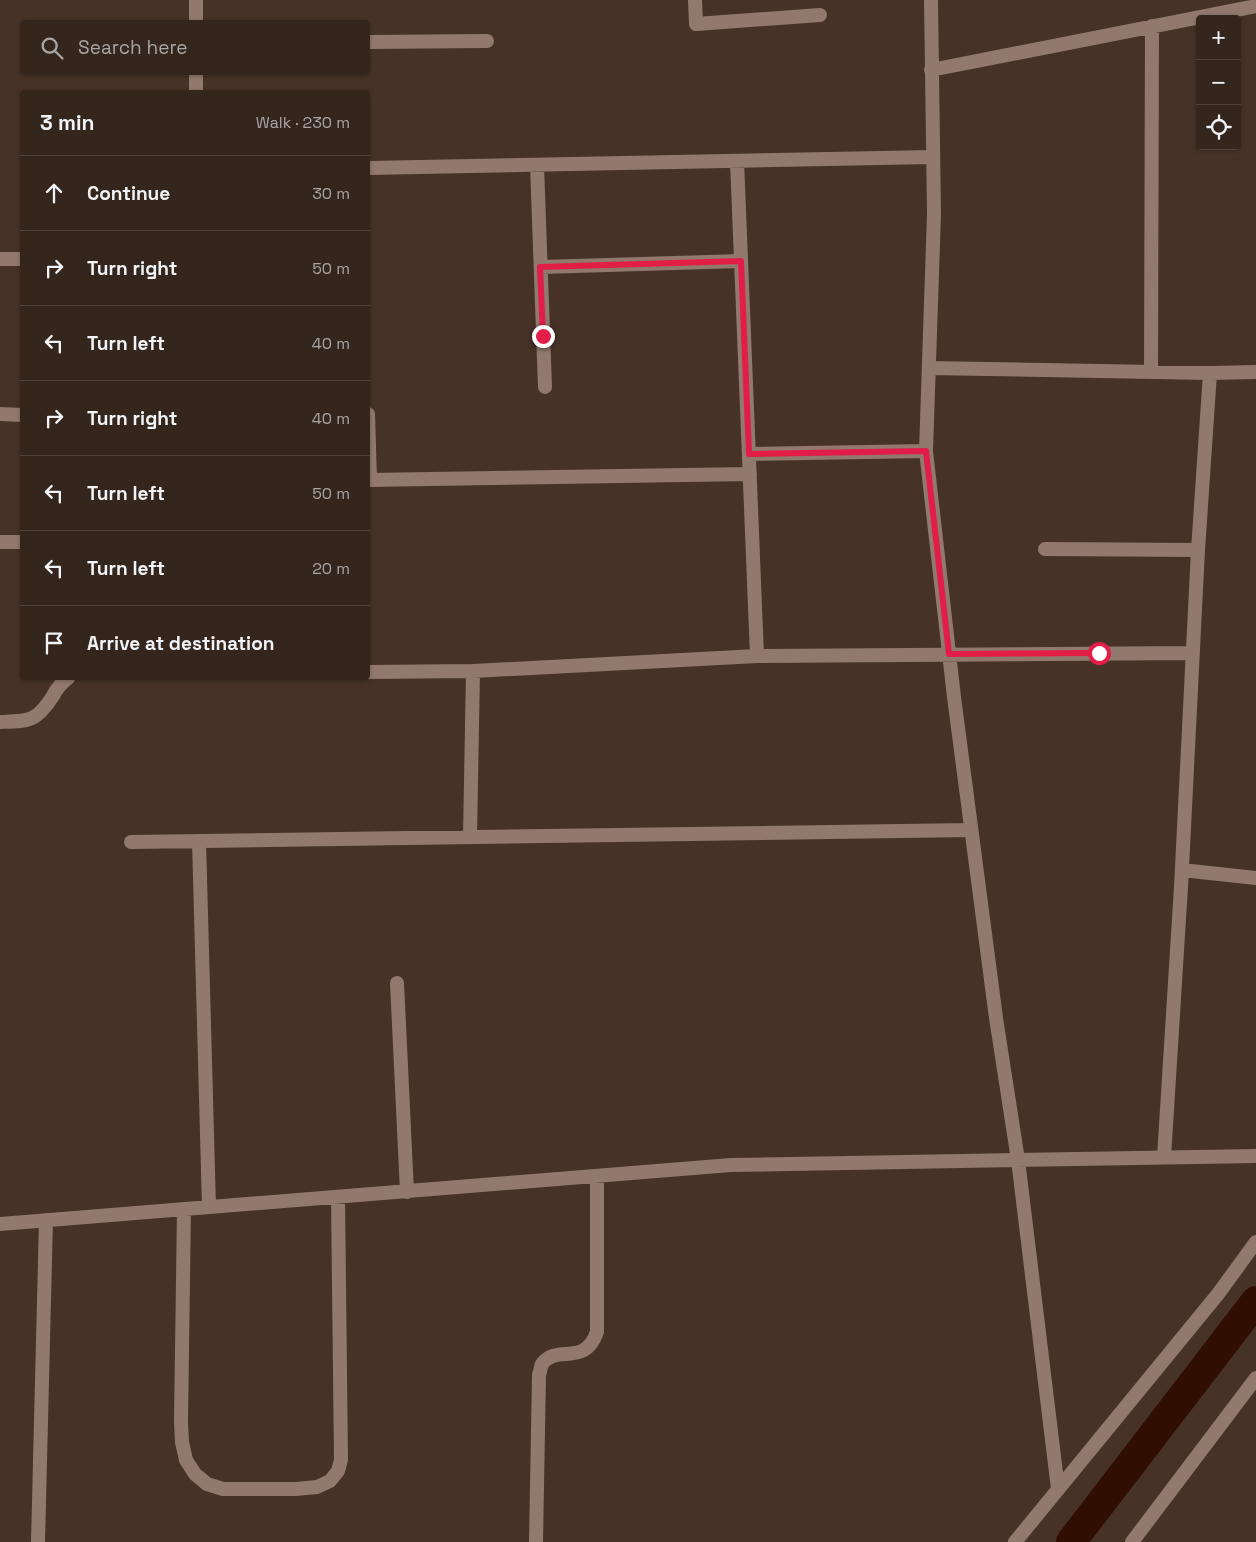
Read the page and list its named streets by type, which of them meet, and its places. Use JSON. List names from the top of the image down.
{
  "page": {
    "map_buttons": ["+", "−"],
    "search": "Search here",
    "heading": ["3 min", "Walk · 230 m"],
    "list": [
      ["Continue", "30 m"],
      ["Turn right", "50 m"],
      ["Turn left", "40 m"],
      ["Turn right", "40 m"],
      ["Turn left", "50 m"],
      ["Turn left", "20 m"],
      "Arrive at destination"
    ]
  }
}
